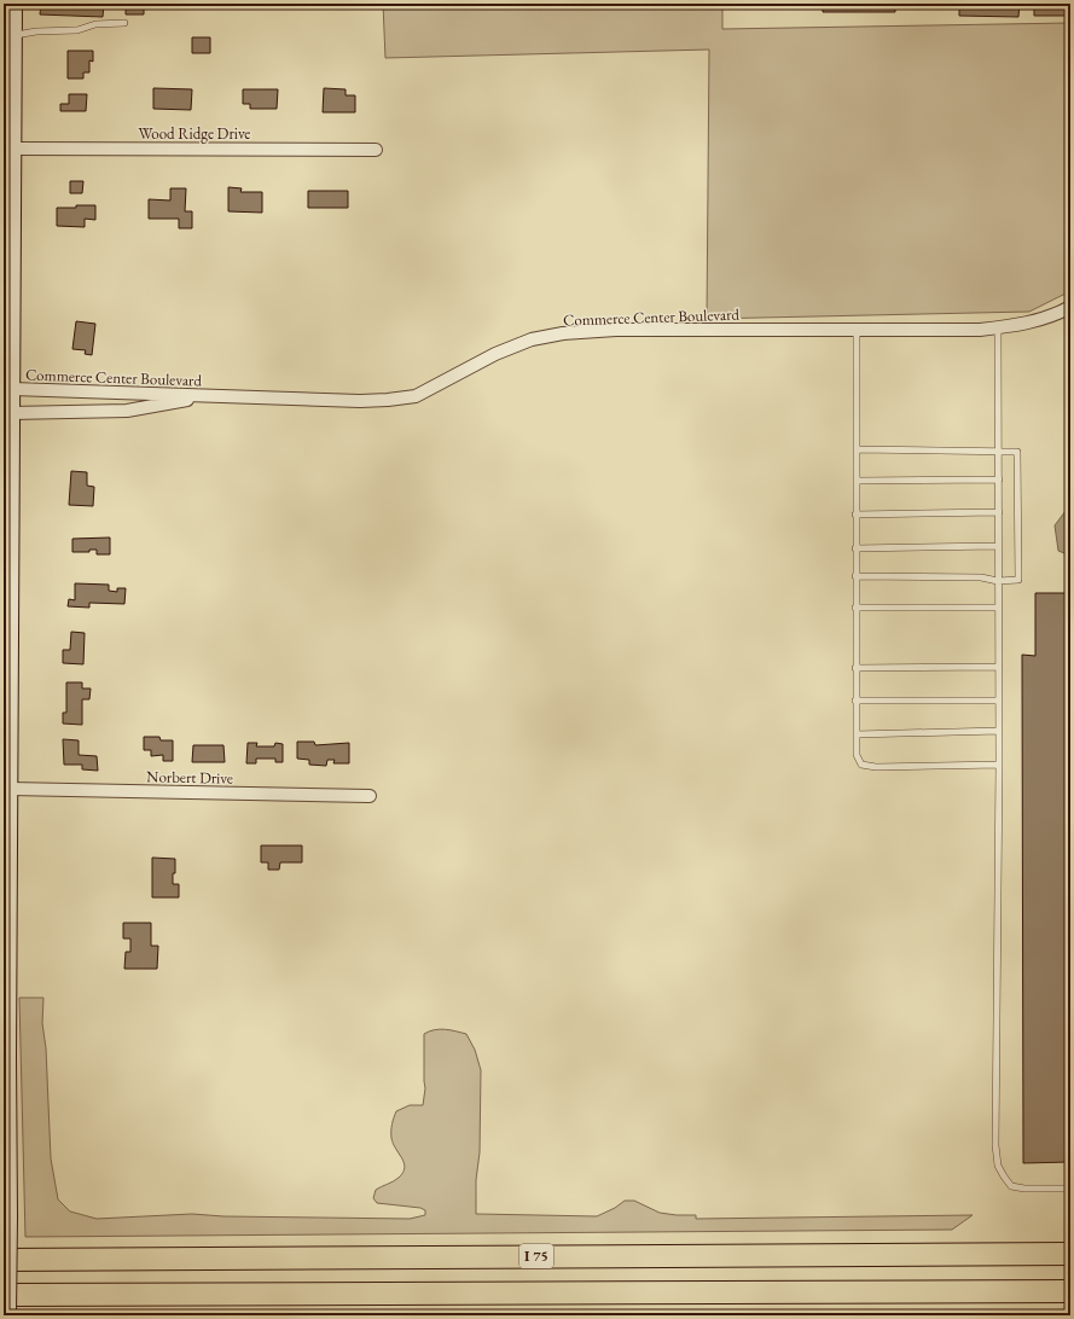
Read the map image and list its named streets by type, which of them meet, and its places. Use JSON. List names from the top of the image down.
{
  "streets": {
    "highway": ["I 75"],
    "street": ["Wood Ridge Drive", "Commerce Center Boulevard", "Norbert Drive"]
  }
}
